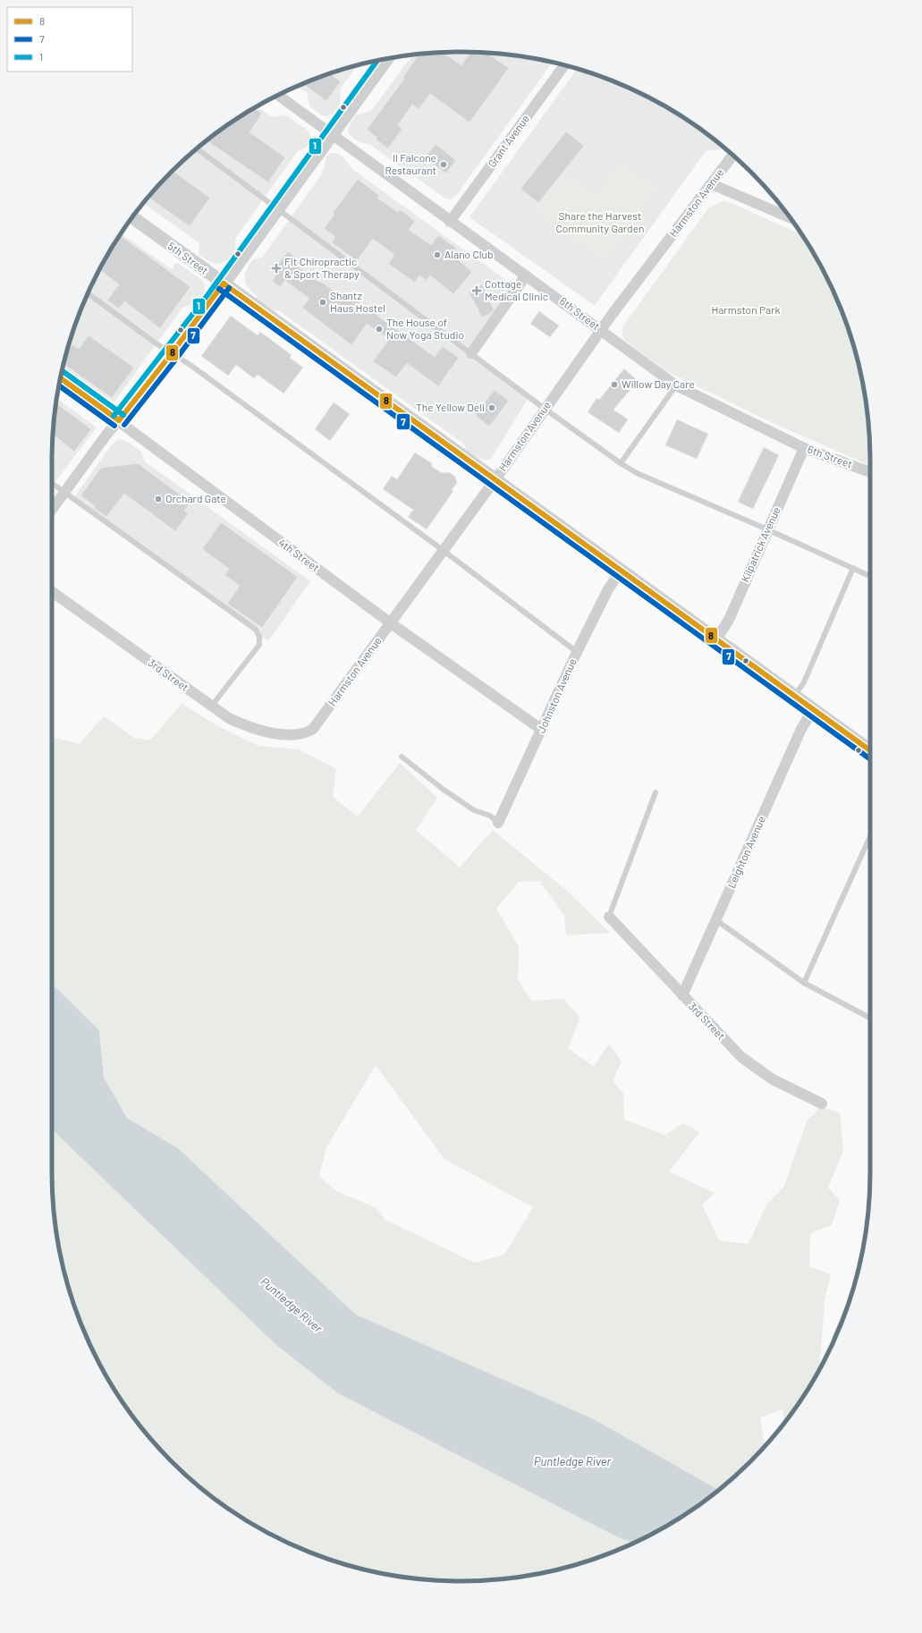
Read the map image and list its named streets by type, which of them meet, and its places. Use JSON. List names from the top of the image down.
{
  "streets": {
    "street": [
      "Grant Avenue",
      "Harmston Avenue",
      "5th Street",
      "6th Street",
      "Kilpatrick Avenue",
      "4th Street",
      "3rd Street",
      "Johnston Avenue",
      "Leighton Avenue"
    ]
  },
  "crossings": [
    ["Grant Avenue", "6th Street"],
    ["Harmston Avenue", "5th Street"],
    ["Harmston Avenue", "6th Street"],
    ["Harmston Avenue", "4th Street"],
    ["Harmston Avenue", "3rd Street"],
    ["5th Street", "Kilpatrick Avenue"],
    ["5th Street", "Johnston Avenue"],
    ["5th Street", "Leighton Avenue"],
    ["6th Street", "Kilpatrick Avenue"],
    ["4th Street", "Johnston Avenue"],
    ["3rd Street", "Leighton Avenue"]
  ],
  "water": ["Puntledge River"],
  "parks": ["Share the Harvest Community Garden", "Harmston Park"],
  "places": {
    "other": [
      "Il Falcone Restaurant",
      "Alano Club",
      "Shantz Haus Hostel",
      "The House of Now Yoga Studio",
      "Willow Day Care",
      "The Yellow Deli",
      "Orchard Gate"
    ],
    "health": ["Fit Chiropractic & Sport Therapy", "Cottage Medical Clinic"]
  },
  "lines": ["transit line 1", "transit line 8", "transit line 7"],
  "legend": ["8", "7", "1"]
}
